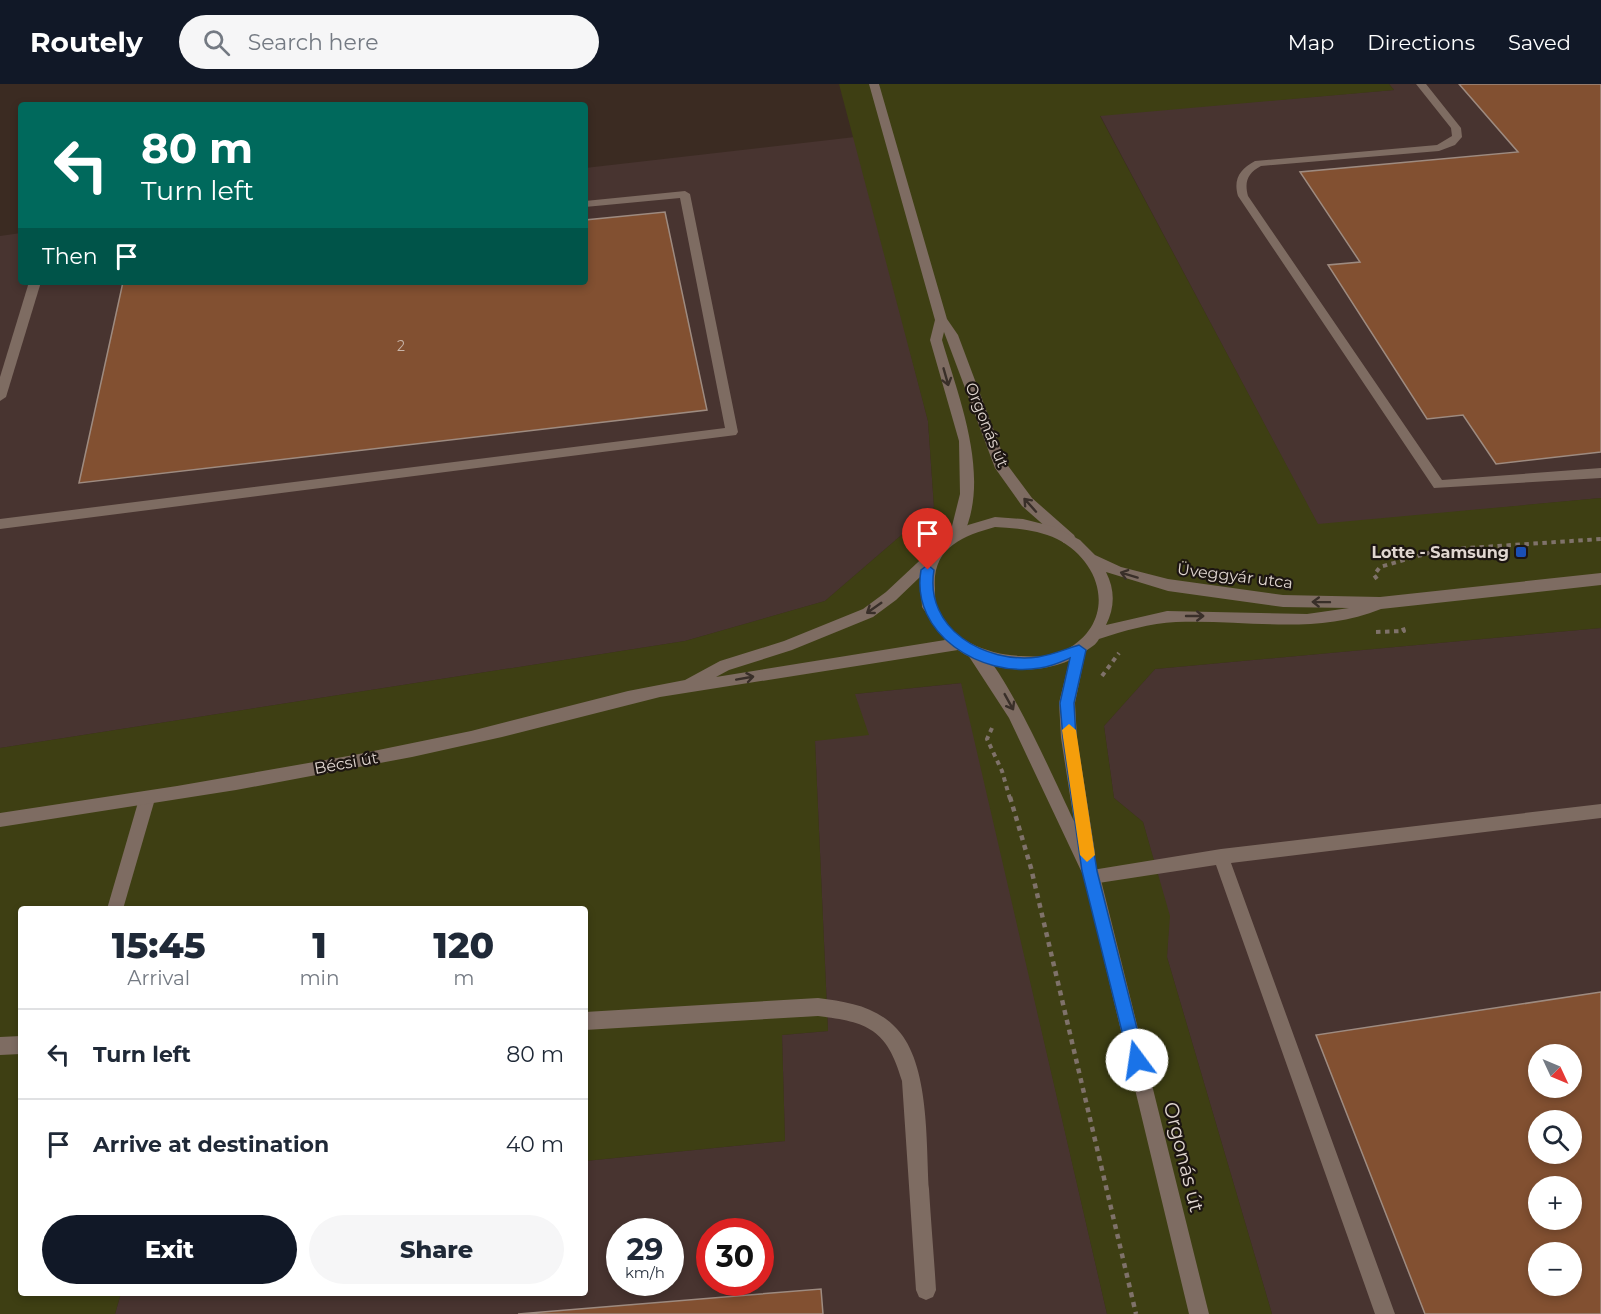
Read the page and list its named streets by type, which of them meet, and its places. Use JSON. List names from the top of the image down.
{
  "streets": {
    "street": ["Orgonás út", "Üveggyár utca", "Bécsi út"]
  },
  "crossings": [
    ["Orgonás út", "Üveggyár utca"]
  ],
  "places": {
    "transit": ["Lotte - Samsung"]
  },
  "house_numbers": ["2"],
  "north": "bottom right",
  "page": {
    "header": "Routely",
    "search": "Search here",
    "nav": ["Map", "Directions", "Saved"],
    "turn": ["80 m", "Turn left"],
    "then": "Then",
    "eta": [
      "15:45",
      "Arrival",
      "1",
      "min",
      "120",
      "m"
    ],
    "list": [
      {
        "name": "Turn left",
        "value": "80 m"
      },
      {
        "name": "Arrive at destination",
        "value": "40 m"
      }
    ],
    "map_buttons": ["+", "−"],
    "buttons": ["Exit", "Share"],
    "speed": "29 km/h",
    "limit": "30"
  }
}
